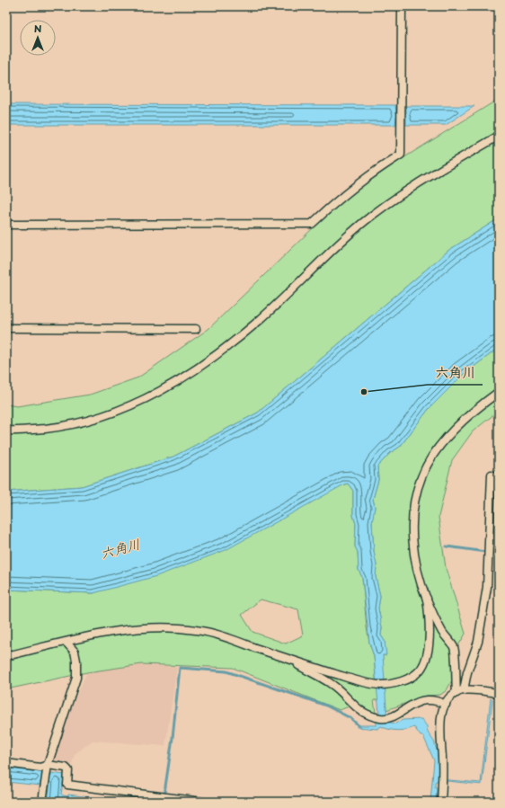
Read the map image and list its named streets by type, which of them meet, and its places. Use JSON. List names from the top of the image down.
{
  "water": ["六角川"],
  "places": ["六角川"],
  "north": "top"
}
